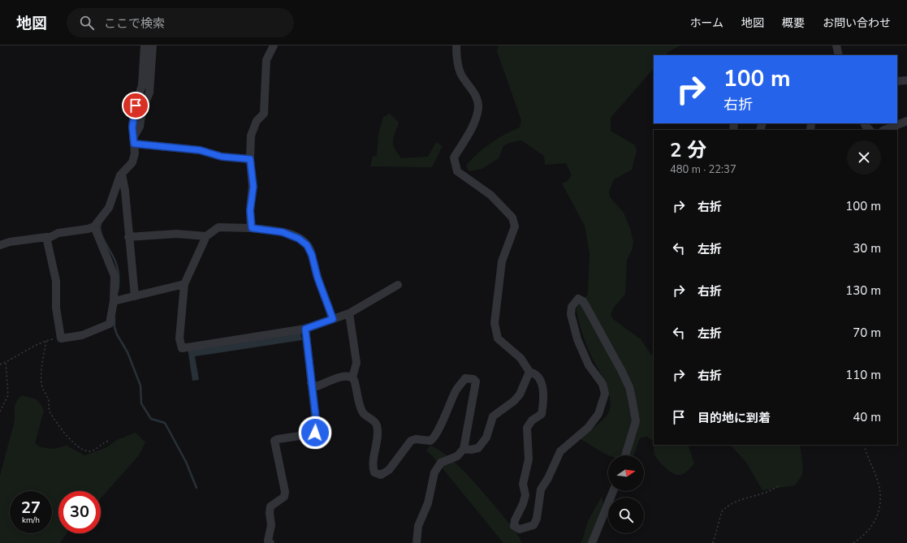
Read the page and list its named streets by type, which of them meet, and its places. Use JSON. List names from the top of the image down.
{
  "north": "right",
  "page": {
    "header": "地図",
    "search": "ここで検索",
    "nav": [
      "ホーム",
      "地図",
      "概要",
      "お問い合わせ"
    ],
    "turn": ["100 m", "右折"],
    "heading": ["2 分", "480 m · 22:37"],
    "list": [
      {
        "name": "右折",
        "value": "100 m"
      },
      {
        "name": "左折",
        "value": "30 m"
      },
      {
        "name": "右折",
        "value": "130 m"
      },
      {
        "name": "左折",
        "value": "70 m"
      },
      {
        "name": "右折",
        "value": "110 m"
      },
      {
        "name": "目的地に到着",
        "value": "40 m"
      }
    ],
    "speed": "27 km/h",
    "limit": "30"
  }
}
